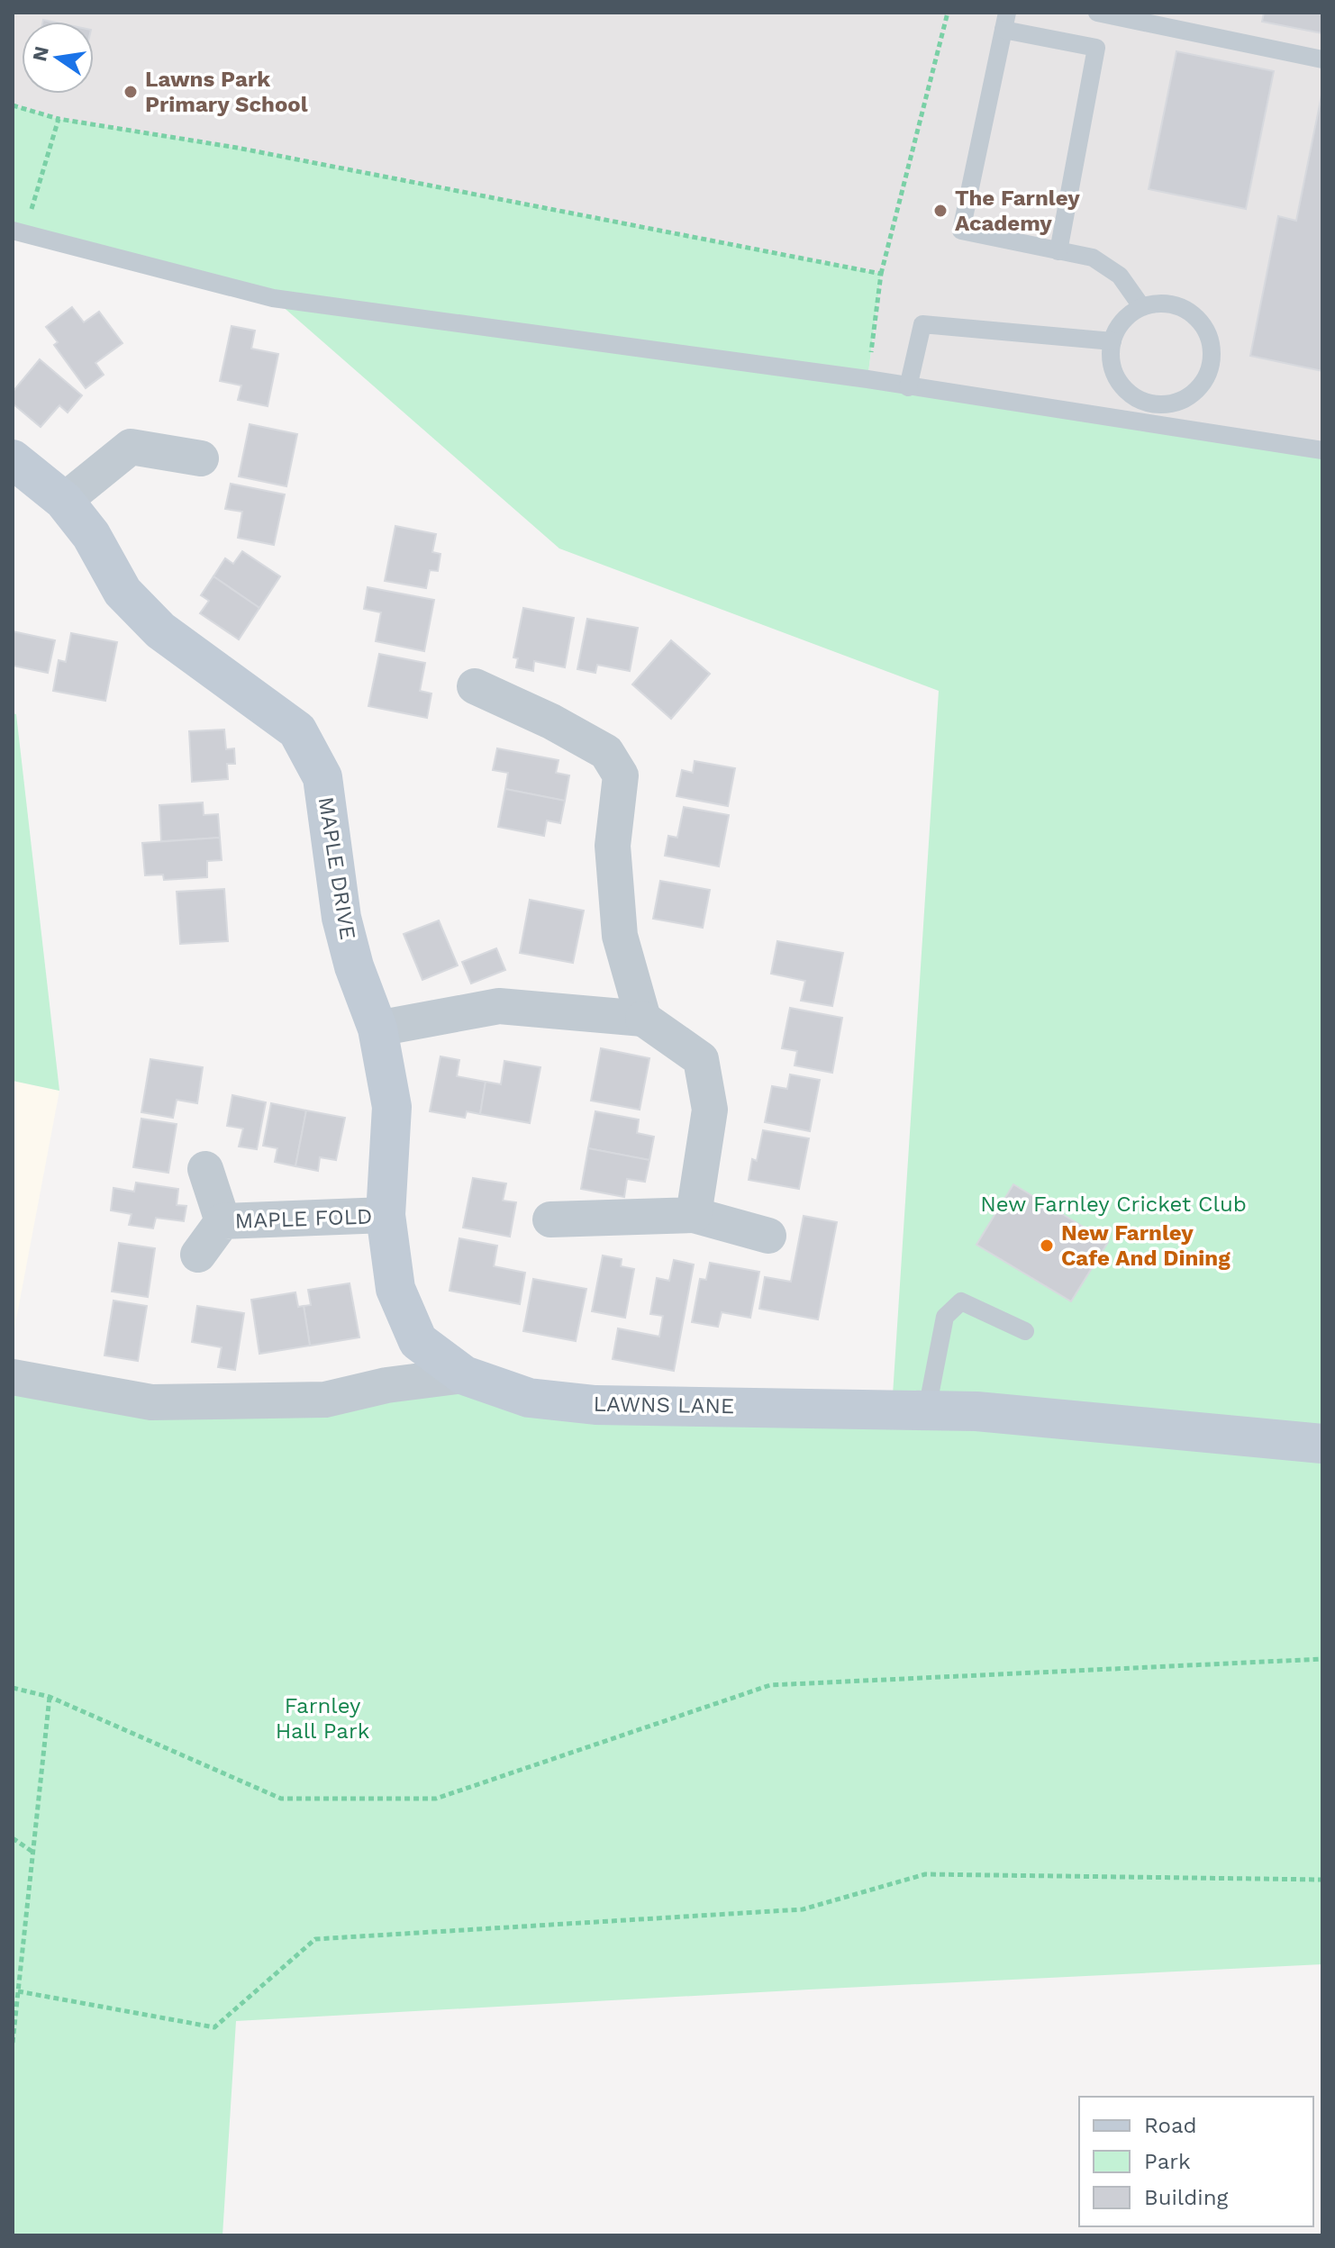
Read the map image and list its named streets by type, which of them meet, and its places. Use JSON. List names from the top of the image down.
{
  "streets": {
    "street": ["MAPLE DRIVE", "MAPLE FOLD", "LAWNS LANE"]
  },
  "crossings": [
    ["MAPLE DRIVE", "MAPLE FOLD"],
    ["MAPLE DRIVE", "LAWNS LANE"]
  ],
  "parks": ["New Farnley Cricket Club", "Farnley Hall Park"],
  "places": ["Lawns Park Primary School", "The Farnley Academy", "New Farnley Cafe And Dining"],
  "legend": ["Road", "Park", "Building"],
  "north": "left"
}
